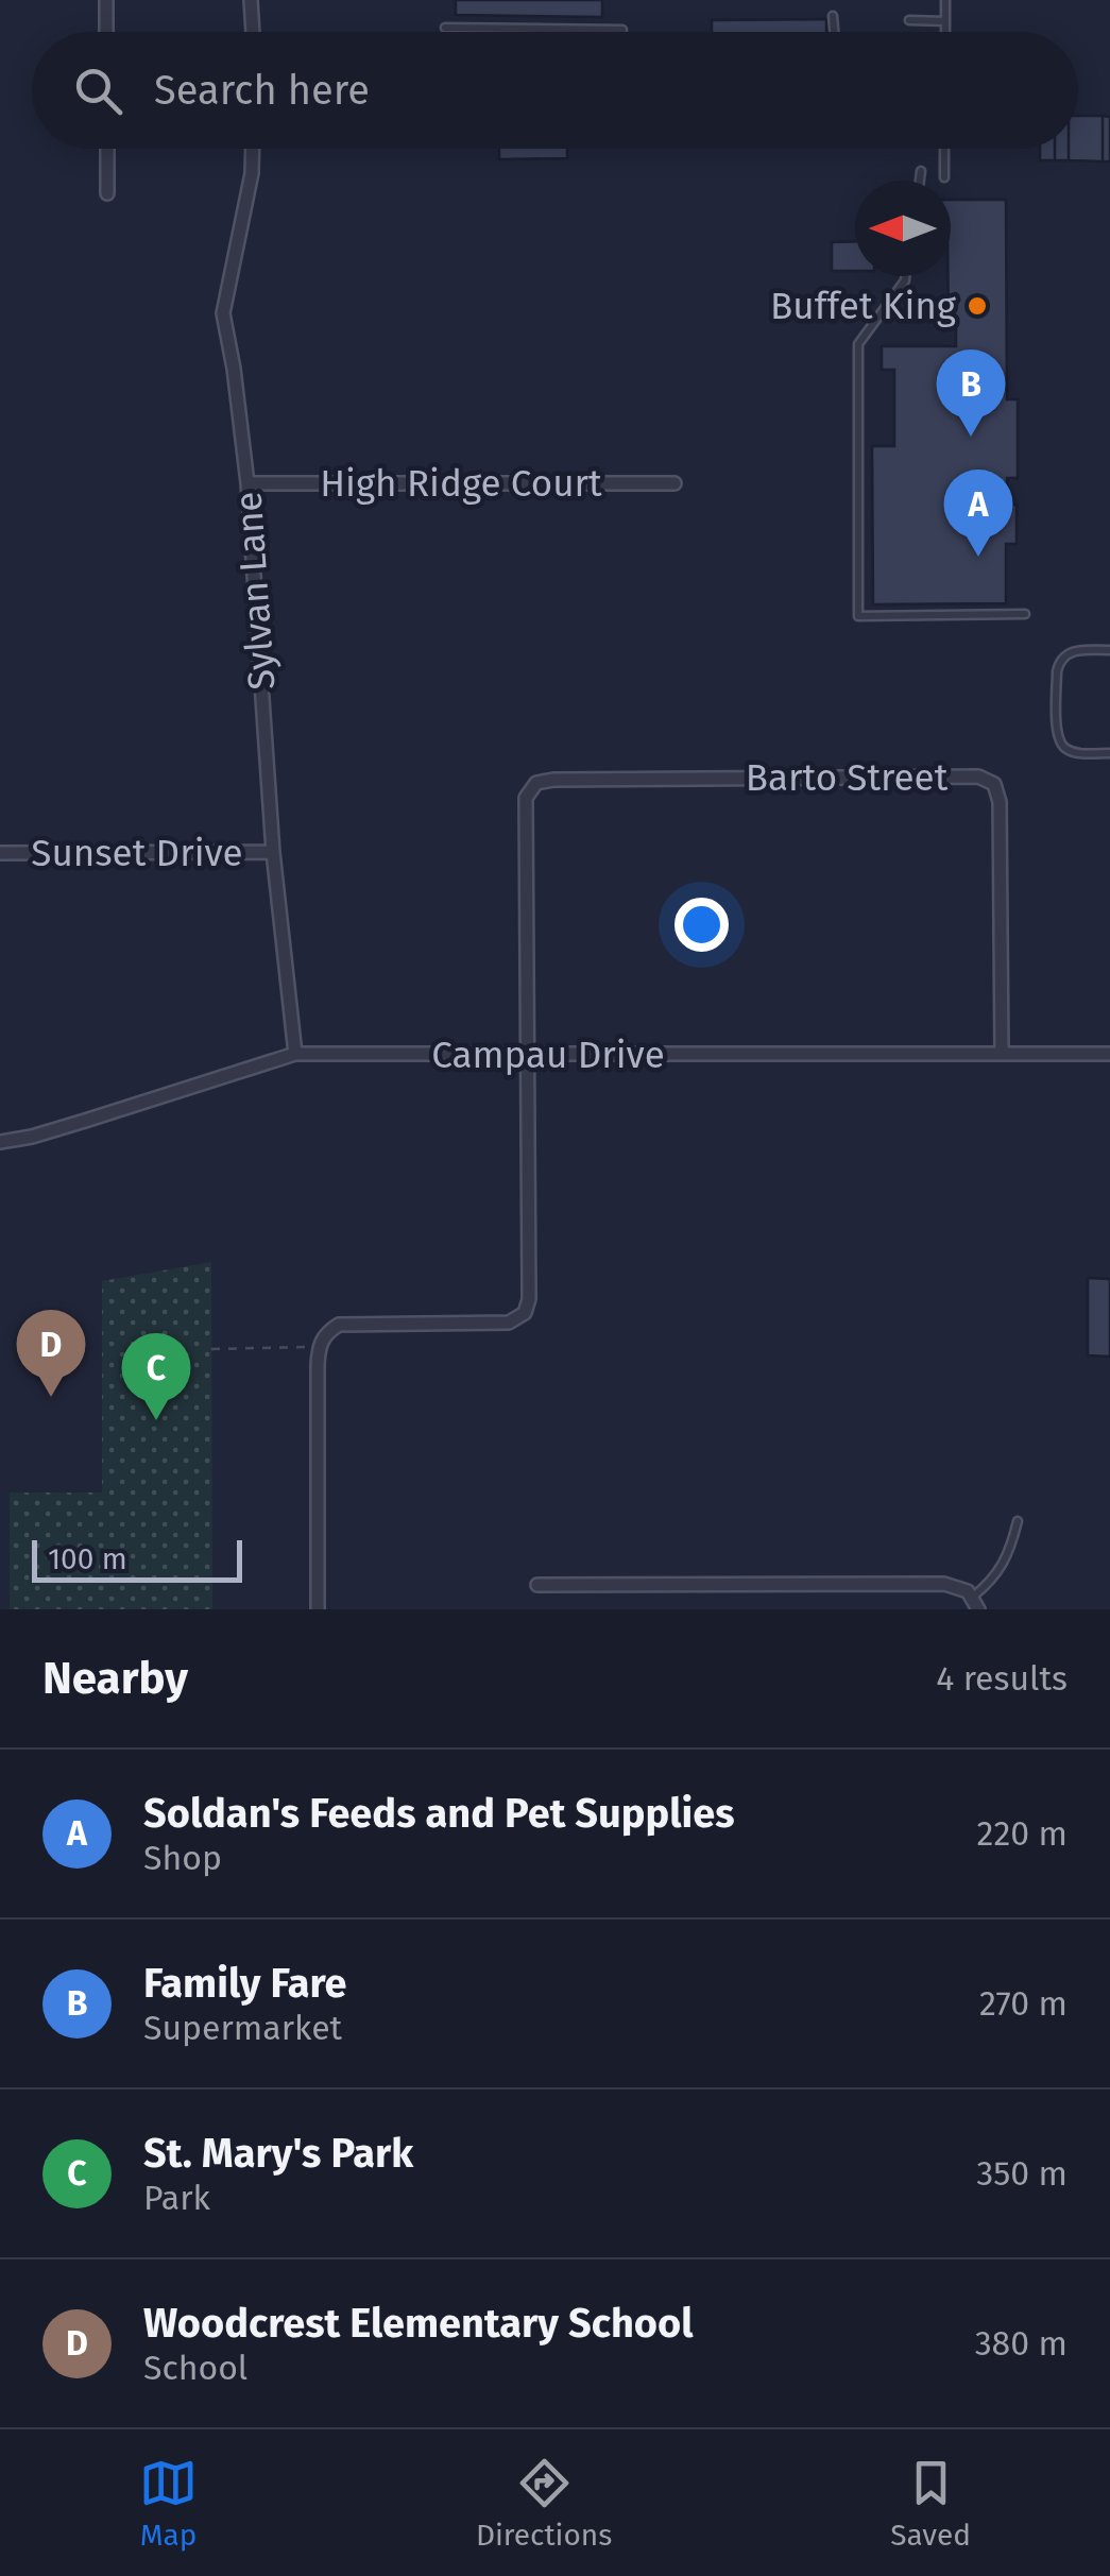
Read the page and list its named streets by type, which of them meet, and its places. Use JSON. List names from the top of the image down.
{
  "streets": {
    "street": [
      "High Ridge Court",
      "Sylvan Lane",
      "Barto Street",
      "Sunset Drive",
      "Campau Drive"
    ]
  },
  "crossings": [
    ["High Ridge Court", "Sylvan Lane"],
    ["Sylvan Lane", "Sunset Drive"],
    ["Sylvan Lane", "Campau Drive"],
    ["Barto Street", "Campau Drive"]
  ],
  "places": ["Buffet King"],
  "scale_bar": "100 m",
  "north": "left",
  "page": {
    "search": "Search here",
    "pins": [
      "B",
      "A",
      "D",
      "C"
    ],
    "scale": "100 m",
    "heading": ["Nearby", "4 results"],
    "list": [
      {
        "mark": "A",
        "name": "Soldan's Feeds and Pet Supplies",
        "note": "Shop",
        "value": "220 m"
      },
      {
        "mark": "B",
        "name": "Family Fare",
        "note": "Supermarket",
        "value": "270 m"
      },
      {
        "mark": "C",
        "name": "St. Mary's Park",
        "note": "Park",
        "value": "350 m"
      },
      {
        "mark": "D",
        "name": "Woodcrest Elementary School",
        "note": "School",
        "value": "380 m"
      }
    ],
    "nav": ["Map", "Directions", "Saved"]
  }
}
